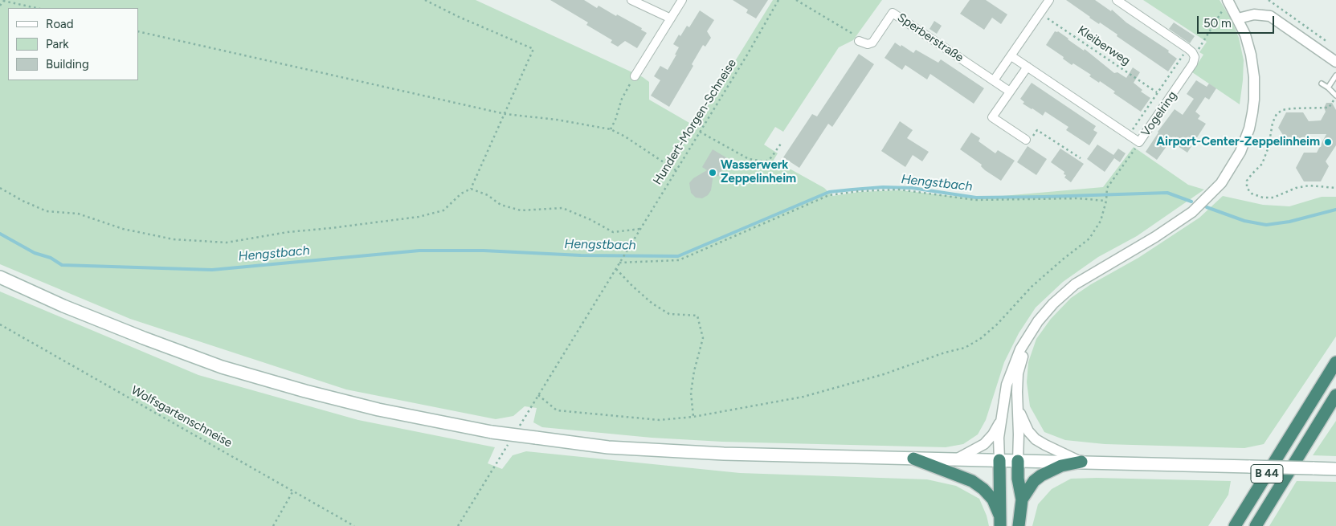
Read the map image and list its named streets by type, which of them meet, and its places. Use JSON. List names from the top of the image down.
{
  "streets": {
    "highway": ["B 44"],
    "street": ["Sperberstraße", "Vogelring"],
    "path": ["Kleiberweg", "Hundert-Morgen-Schneise", "Wolfsgartenschneise"]
  },
  "water": ["Hengstbach"],
  "places": ["Airport-Center-Zeppelinheim", "Wasserwerk Zeppelinheim"],
  "legend": ["Road", "Park", "Building"],
  "scale_bar": "50 m"
}
